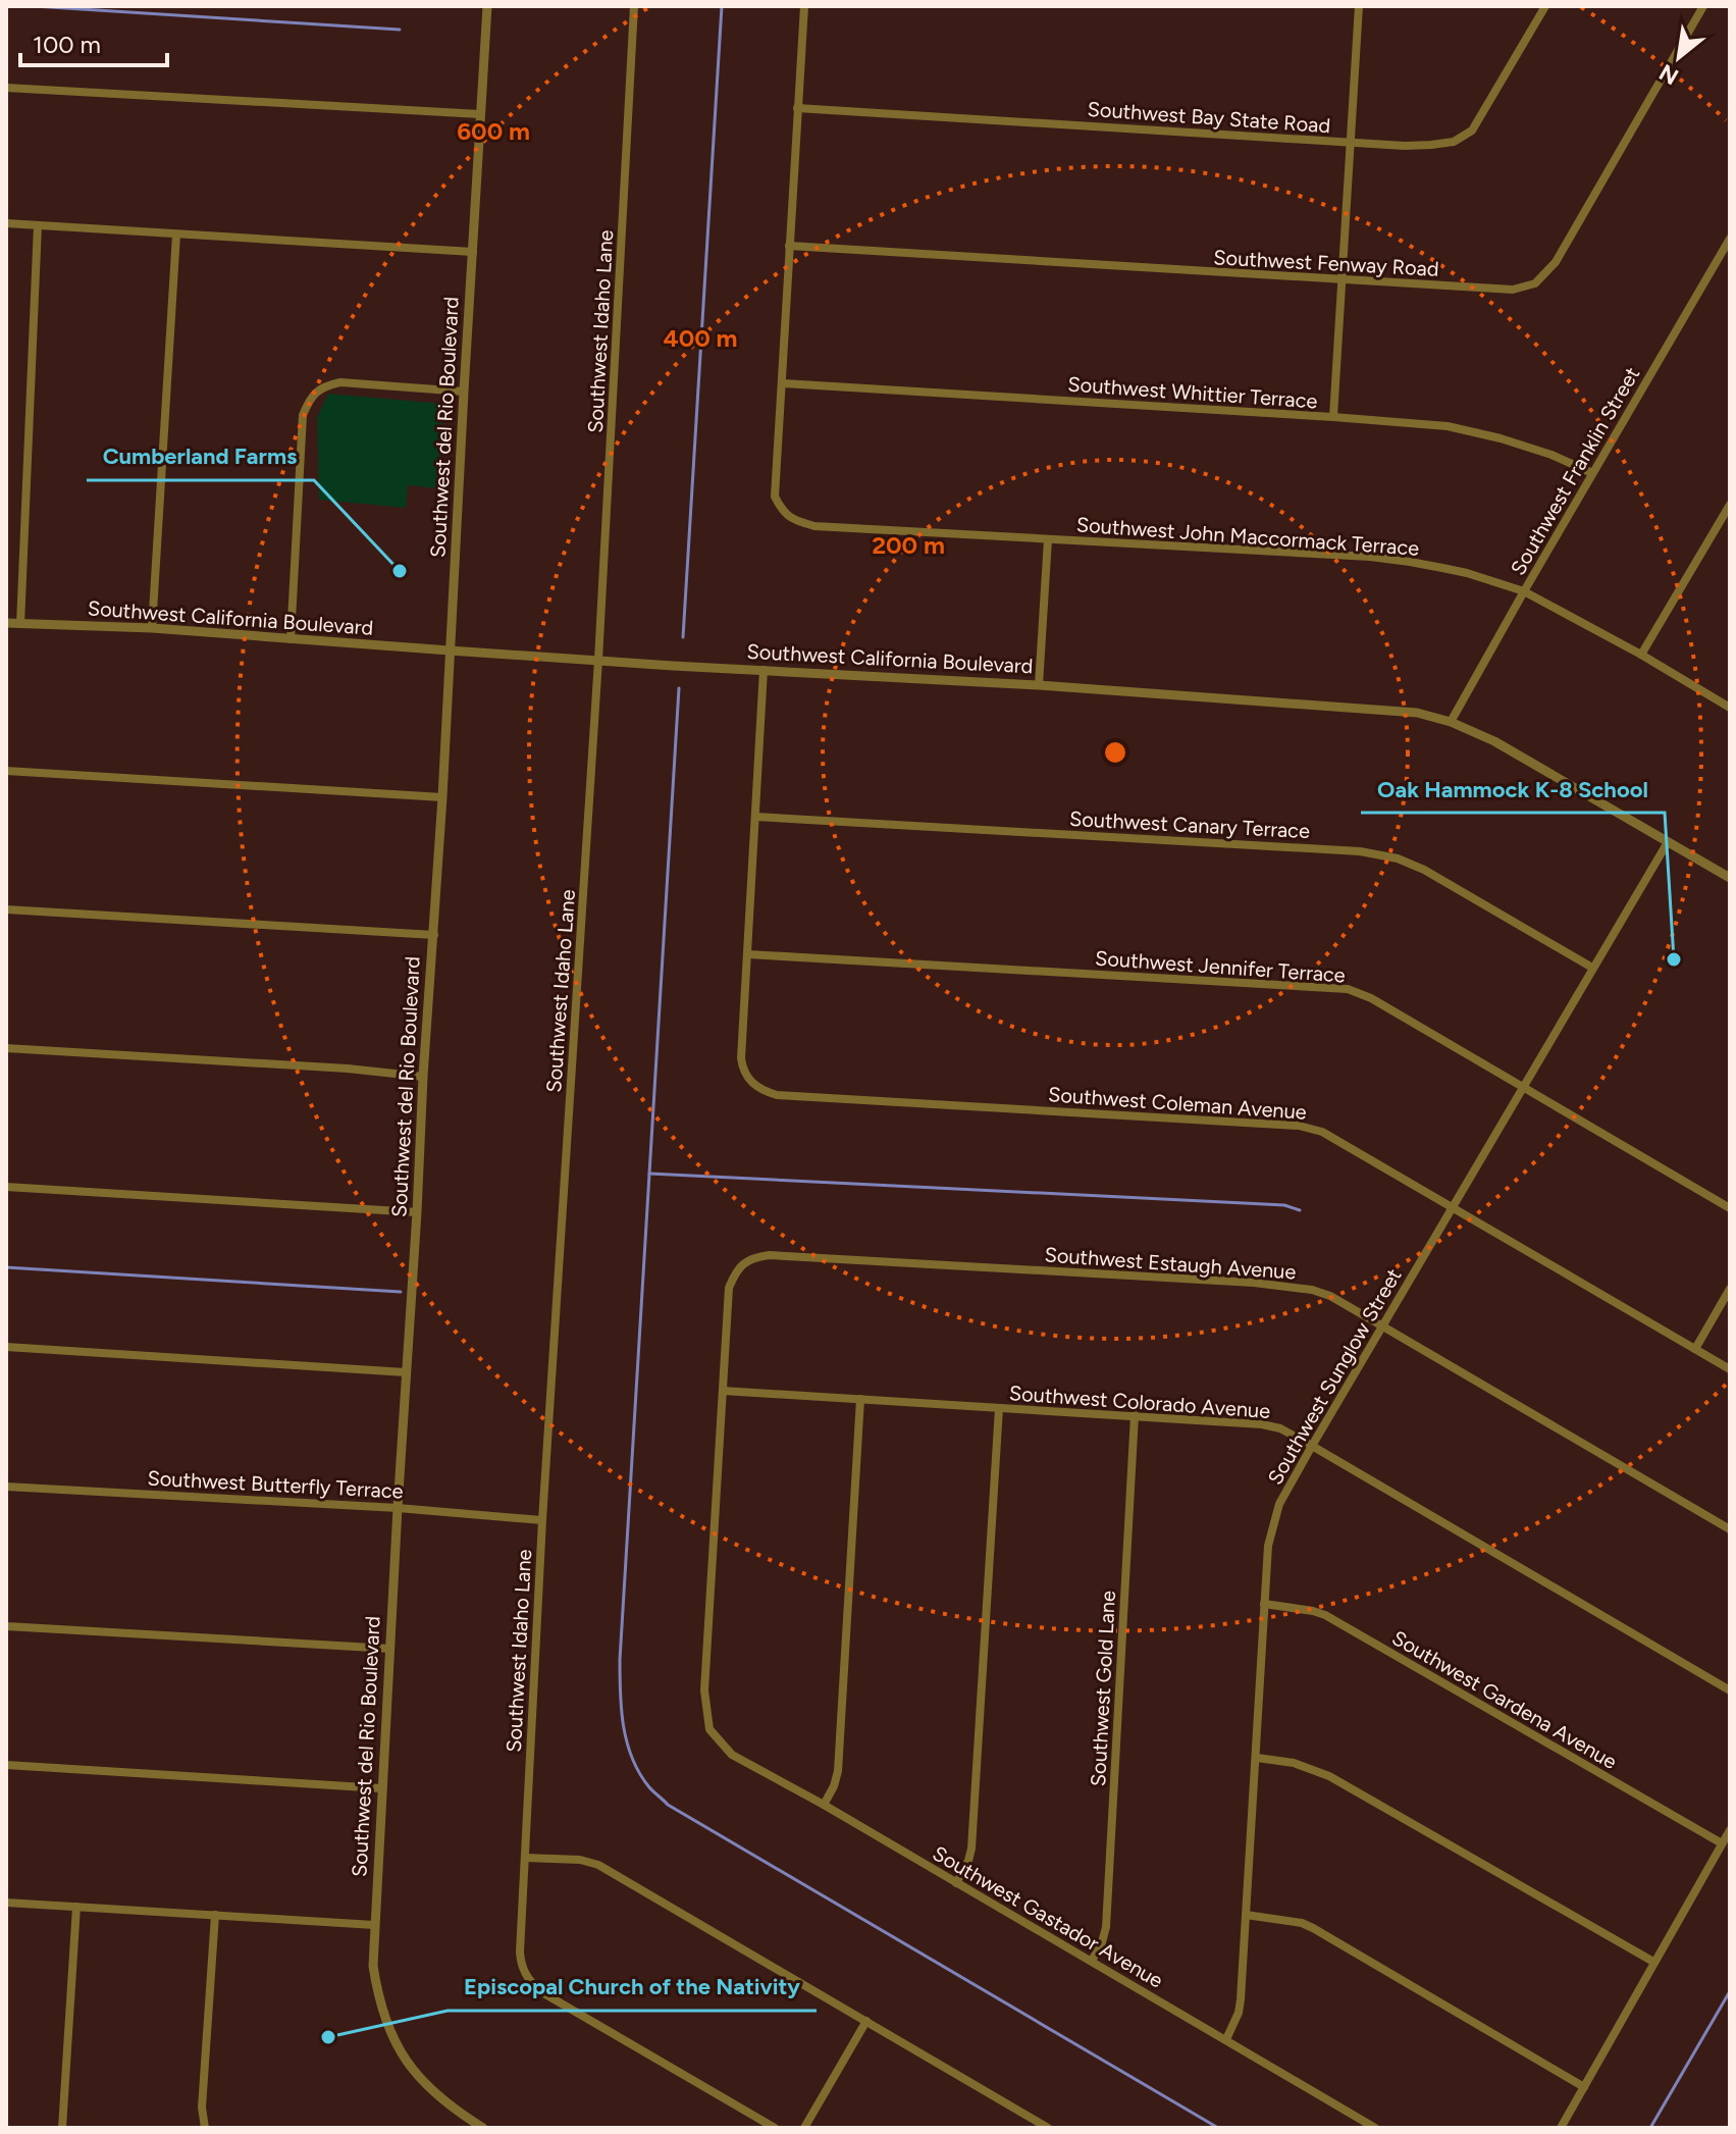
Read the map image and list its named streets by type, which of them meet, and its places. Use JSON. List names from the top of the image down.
{
  "streets": {
    "street": [
      "Southwest Bay State Road",
      "Southwest Fenway Road",
      "Southwest Idaho Lane",
      "Southwest Whittier Terrace",
      "Southwest del Rio Boulevard",
      "Southwest Franklin Street",
      "Southwest John Maccormack Terrace",
      "Southwest California Boulevard",
      "Southwest Canary Terrace",
      "Southwest Jennifer Terrace",
      "Southwest Coleman Avenue",
      "Southwest Estaugh Avenue",
      "Southwest Sunglow Street",
      "Southwest Colorado Avenue",
      "Southwest Butterfly Terrace",
      "Southwest Gold Lane",
      "Southwest Gardena Avenue",
      "Southwest Gastador Avenue"
    ]
  },
  "crossings": [
    ["Southwest Idaho Lane", "Southwest California Boulevard"],
    ["Southwest Idaho Lane", "Southwest Butterfly Terrace"],
    ["Southwest Whittier Terrace", "Southwest Franklin Street"],
    ["Southwest Whittier Terrace", "Southwest John Maccormack Terrace"],
    ["Southwest del Rio Boulevard", "Southwest California Boulevard"],
    ["Southwest del Rio Boulevard", "Southwest Butterfly Terrace"],
    ["Southwest Franklin Street", "Southwest John Maccormack Terrace"],
    ["Southwest Franklin Street", "Southwest California Boulevard"],
    ["Southwest California Boulevard", "Southwest Sunglow Street"],
    ["Southwest Canary Terrace", "Southwest Sunglow Street"],
    ["Southwest Jennifer Terrace", "Southwest Coleman Avenue"],
    ["Southwest Jennifer Terrace", "Southwest Sunglow Street"],
    ["Southwest Coleman Avenue", "Southwest Sunglow Street"],
    ["Southwest Estaugh Avenue", "Southwest Sunglow Street"],
    ["Southwest Estaugh Avenue", "Southwest Colorado Avenue"],
    ["Southwest Estaugh Avenue", "Southwest Gastador Avenue"],
    ["Southwest Sunglow Street", "Southwest Colorado Avenue"],
    ["Southwest Sunglow Street", "Southwest Gardena Avenue"],
    ["Southwest Sunglow Street", "Southwest Gastador Avenue"],
    ["Southwest Colorado Avenue", "Southwest Gold Lane"],
    ["Southwest Colorado Avenue", "Southwest Gastador Avenue"],
    ["Southwest Gold Lane", "Southwest Gastador Avenue"]
  ],
  "places": ["Cumberland Farms", "Oak Hammock K-8 School", "Episcopal Church of the Nativity"],
  "scale_bar": "100 m",
  "north": "bottom left",
  "rings": ["600 m", "400 m", "200 m"]
}
